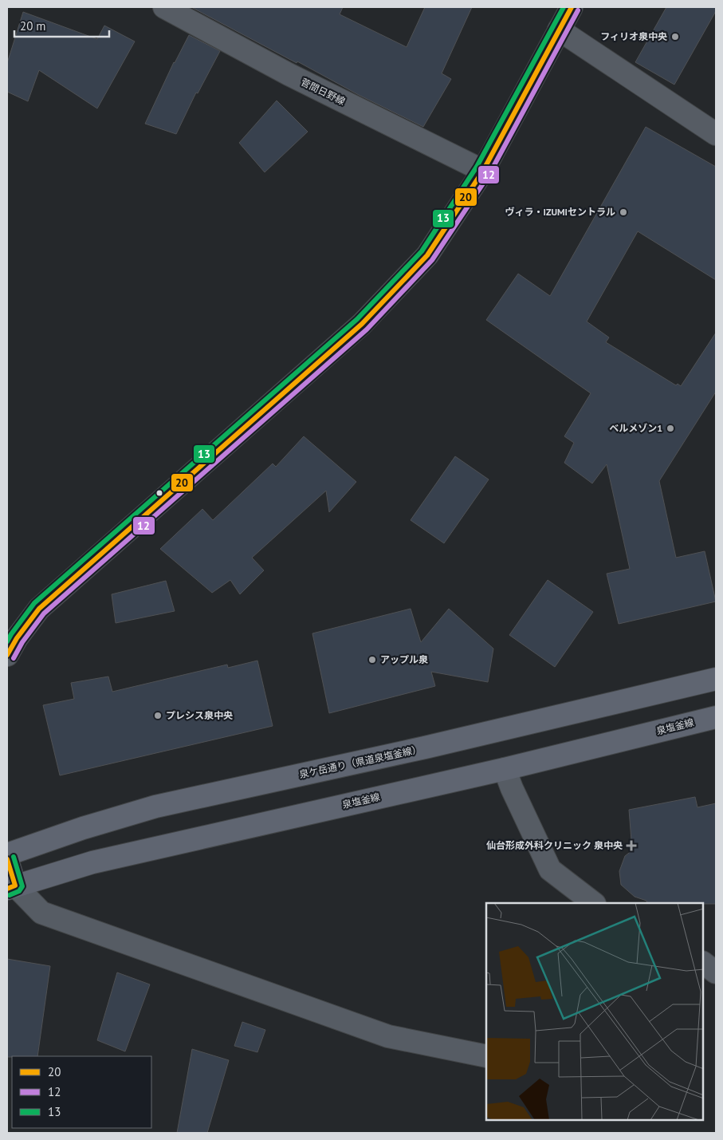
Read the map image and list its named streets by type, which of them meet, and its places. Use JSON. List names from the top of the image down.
{
  "streets": {
    "main road": ["泉塩釜線", "泉ケ岳通り（県道泉塩釜線）"],
    "street": ["菅間日野線"]
  },
  "places": {
    "other": [
      "フィリオ泉中央",
      "ヴィラ・IZUMIセントラル",
      "ベルメゾン1",
      "アップル泉",
      "プレシス泉中央"
    ],
    "health": ["仙台形成外科クリニック 泉中央"]
  },
  "lines": ["transit line 20", "transit line 13", "transit line 12"],
  "legend": ["20", "12", "13"],
  "scale_bar": "20 m"
}
